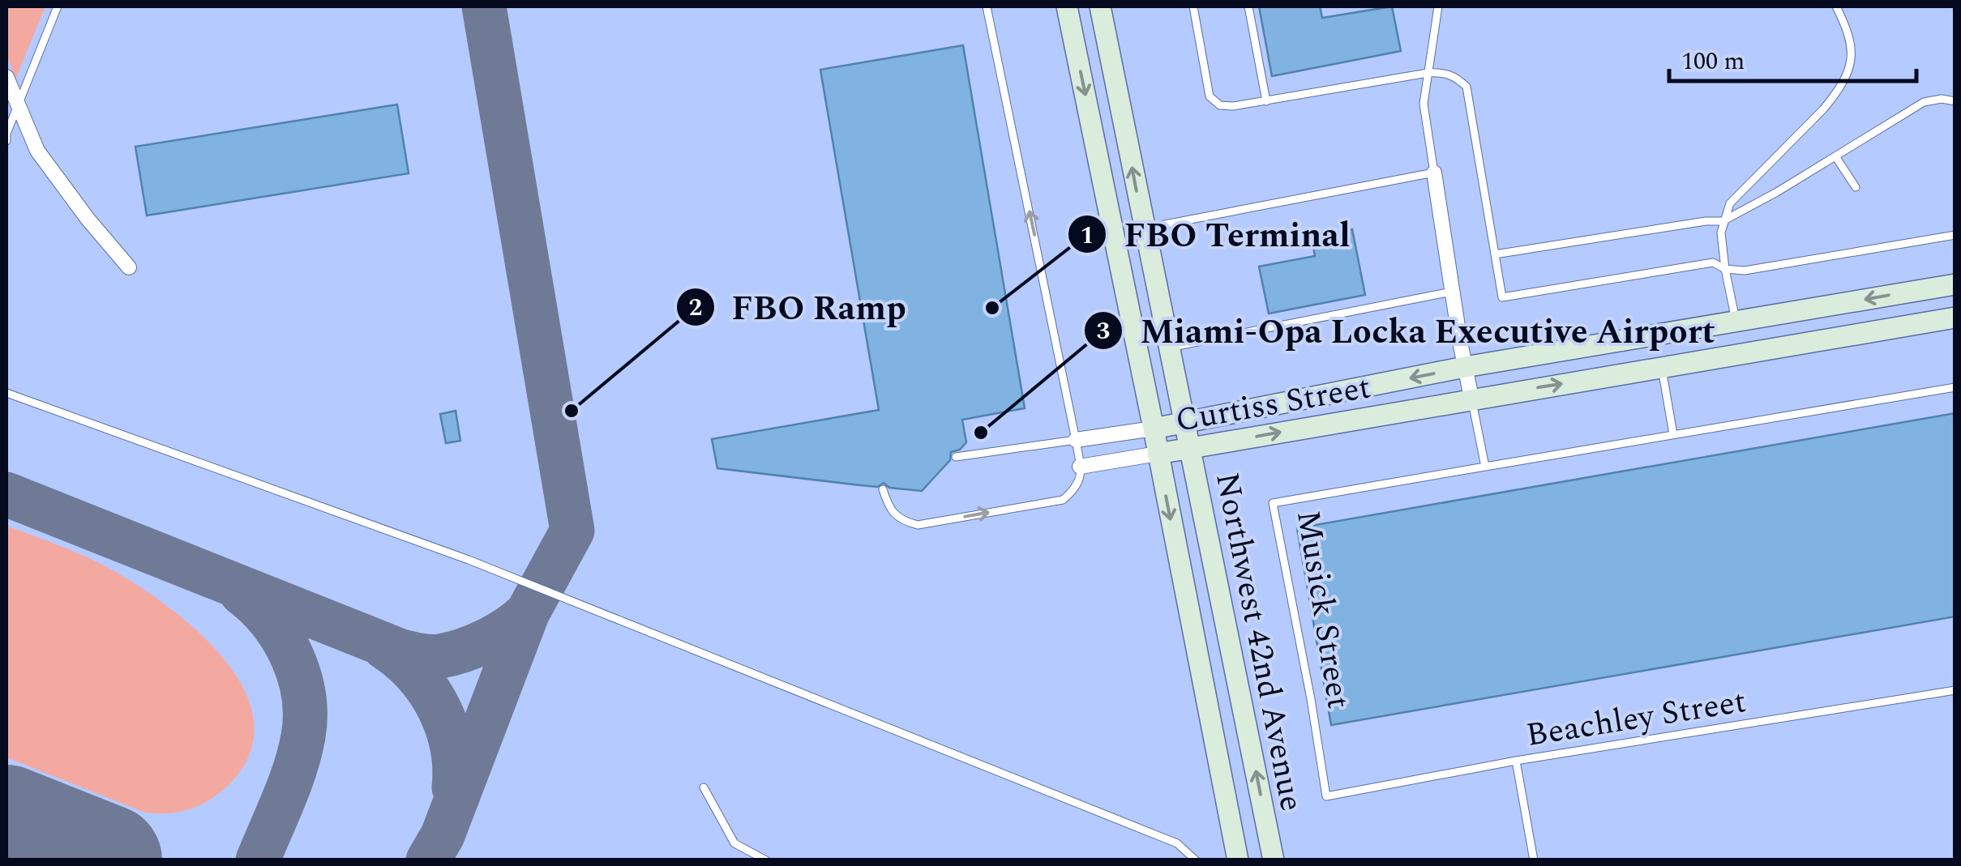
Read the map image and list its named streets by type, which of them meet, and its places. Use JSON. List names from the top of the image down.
{
  "streets": {
    "street": ["Curtiss Street", "Northwest 42nd Avenue"],
    "lane": ["Musick Street", "Beachley Street"]
  },
  "crossings": [
    ["Curtiss Street", "Northwest 42nd Avenue"],
    ["Musick Street", "Beachley Street"]
  ],
  "places": ["FBO Terminal", "FBO Ramp", "Miami-Opa Locka Executive Airport"],
  "scale_bar": "100 m"
}
